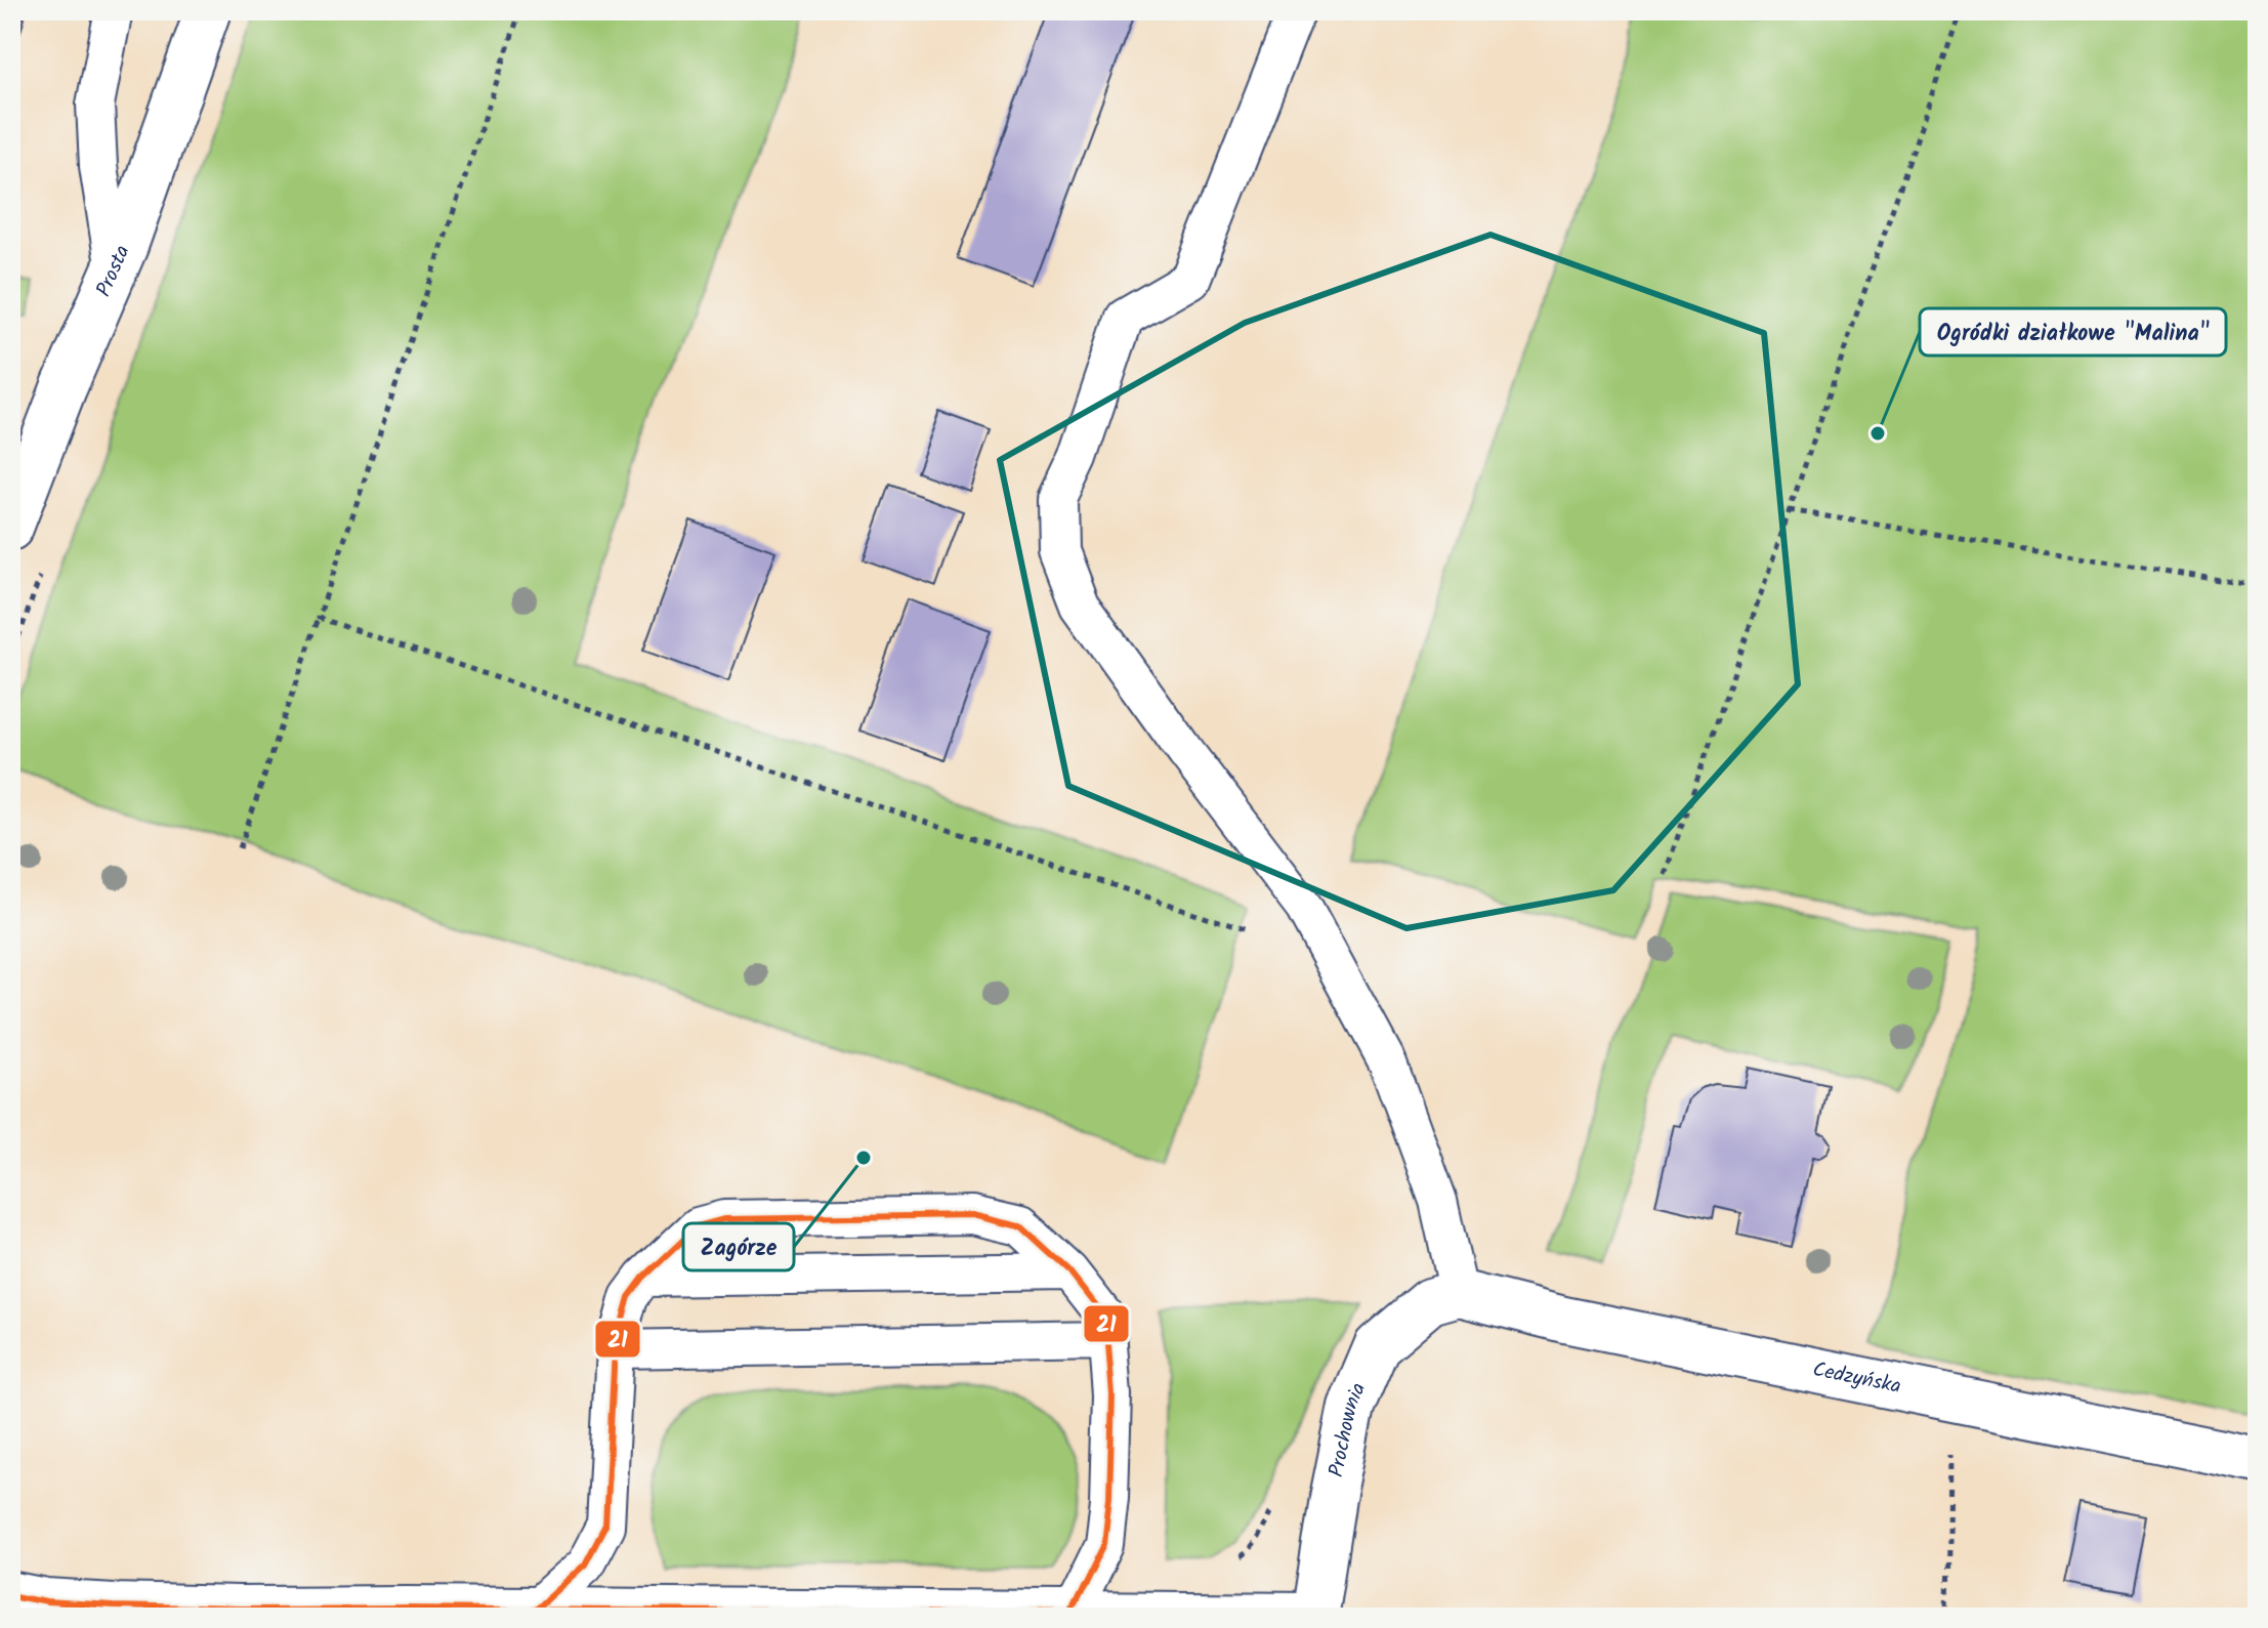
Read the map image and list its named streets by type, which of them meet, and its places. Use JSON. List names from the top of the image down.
{
  "streets": {
    "street": ["Prosta", "Cedzyńska", "Prochownia"]
  },
  "crossings": [
    ["Cedzyńska", "Prochownia"]
  ],
  "places": ["Ogródki działkowe \"Malina\"", "Zagórze"],
  "lines": ["transit line 21"]
}
